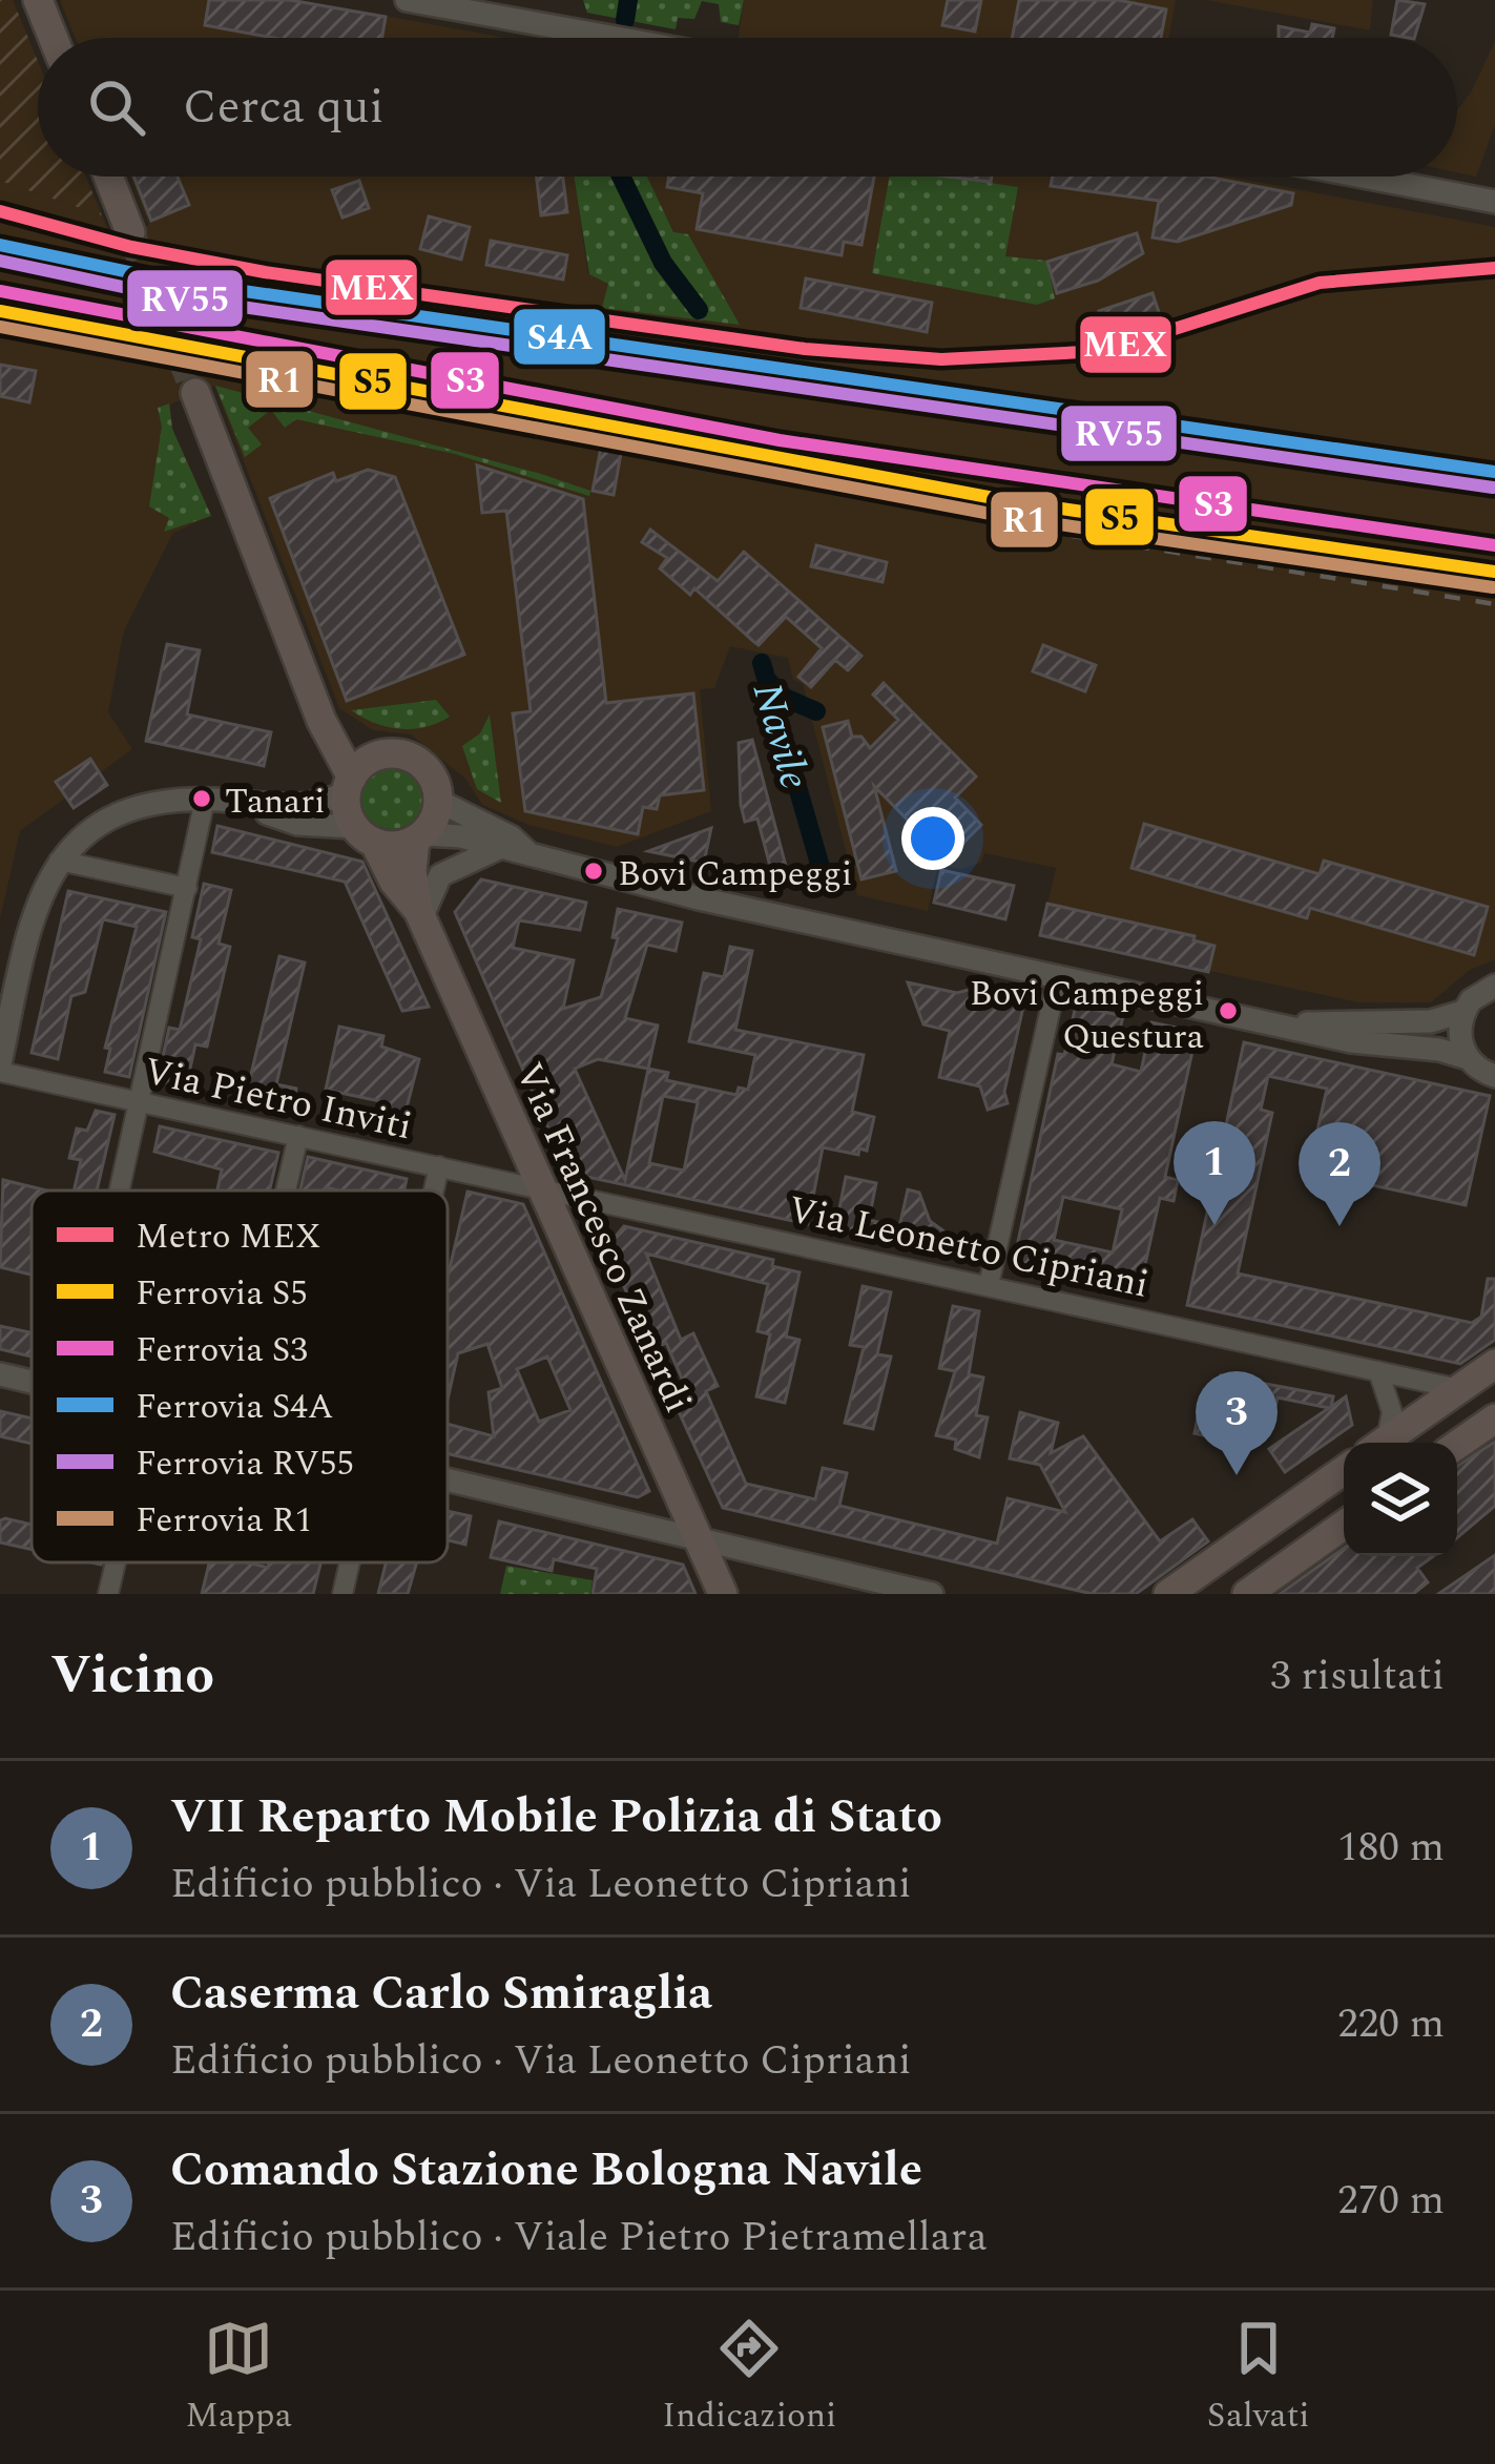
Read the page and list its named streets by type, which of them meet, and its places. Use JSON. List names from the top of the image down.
{
  "streets": {
    "main road": ["Via Francesco Zanardi"],
    "street": ["Via Pietro Inviti", "Via Leonetto Cipriani"]
  },
  "crossings": [
    ["Via Pietro Inviti", "Via Francesco Zanardi"],
    ["Via Pietro Inviti", "Via Leonetto Cipriani"],
    ["Via Francesco Zanardi", "Via Leonetto Cipriani"]
  ],
  "water": ["Navile"],
  "places": ["Tanari", "Bovi Campeggi", "Bovi Campeggi Questura"],
  "lines": [
    "metro line MEX",
    "rail line S4A",
    "rail line RV55",
    "rail line S3",
    "rail line S5",
    "rail line R1"
  ],
  "legend": [
    "Metro MEX",
    "Ferrovia S5",
    "Ferrovia S3",
    "Ferrovia S4A",
    "Ferrovia RV55",
    "Ferrovia R1"
  ],
  "page": {
    "search": "Cerca qui",
    "pins": ["1", "2", "3"],
    "heading": ["Vicino", "3 risultati"],
    "list": [
      {
        "mark": "1",
        "name": "VII Reparto Mobile Polizia di Stato",
        "note": "Edificio pubblico · Via Leonetto Cipriani",
        "value": "180 m"
      },
      {
        "mark": "2",
        "name": "Caserma Carlo Smiraglia",
        "note": "Edificio pubblico · Via Leonetto Cipriani",
        "value": "220 m"
      },
      {
        "mark": "3",
        "name": "Comando Stazione Bologna Navile",
        "note": "Edificio pubblico · Viale Pietro Pietramellara",
        "value": "270 m"
      }
    ],
    "nav": ["Mappa", "Indicazioni", "Salvati"]
  }
}
